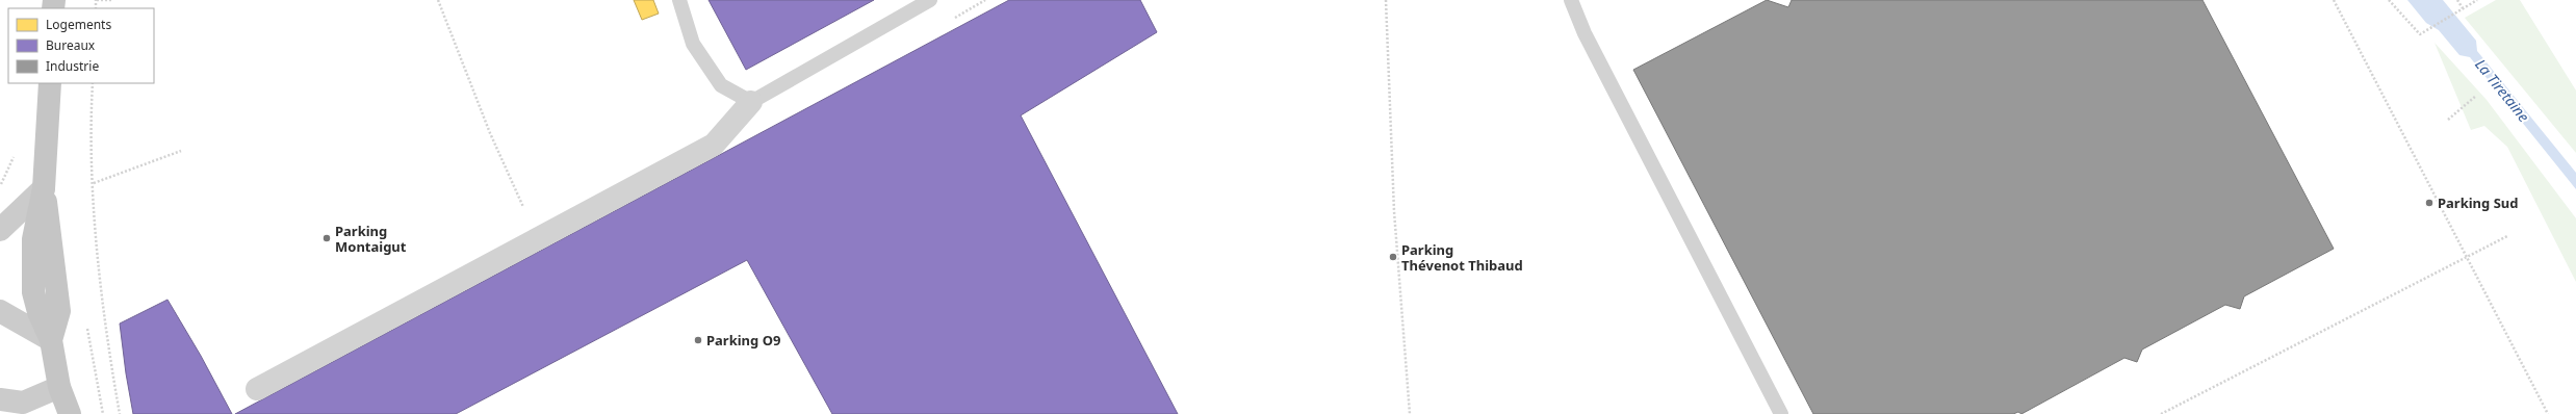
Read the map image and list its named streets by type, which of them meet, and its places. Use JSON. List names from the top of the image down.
{
  "water": ["La Tiretaine"],
  "places": [
    "Parking Sud",
    "Parking Montaigut",
    "Parking Thévenot Thibaud",
    "Parking O9"
  ],
  "legend": ["Logements", "Bureaux", "Industrie"]
}
